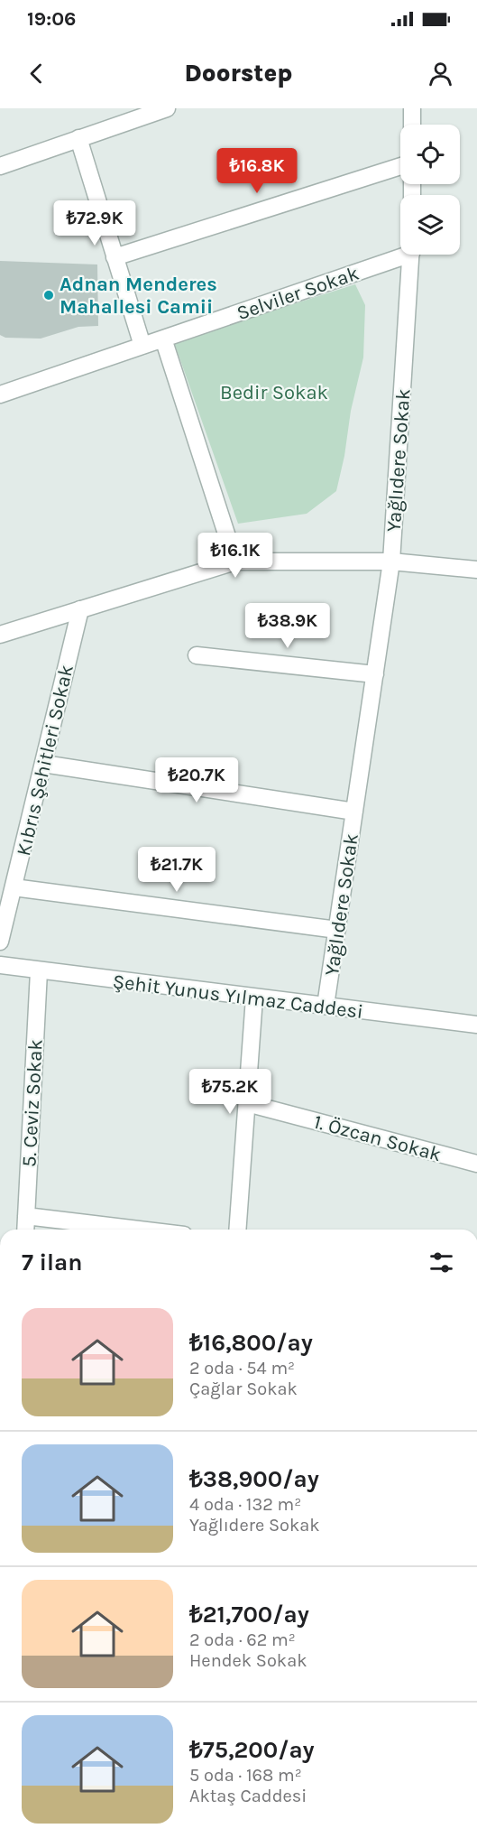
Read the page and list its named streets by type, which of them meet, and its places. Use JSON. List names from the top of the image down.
{
  "streets": {
    "street": [
      "Selviler Sokak",
      "Yağlıdere Sokak",
      "Kıbrıs Şehitleri Sokak",
      "Şehit Yunus Yılmaz Caddesi",
      "5. Ceviz Sokak",
      "1. Özcan Sokak"
    ]
  },
  "crossings": [
    ["Yağlıdere Sokak", "Şehit Yunus Yılmaz Caddesi"],
    ["Şehit Yunus Yılmaz Caddesi", "5. Ceviz Sokak"]
  ],
  "parks": ["Bedir Sokak"],
  "places": ["Adnan Menderes Mahallesi Camii"],
  "page": {
    "status": "19:06",
    "header": "Doorstep",
    "price": [
      "₺16.8K",
      "₺72.9K",
      "₺16.1K",
      "₺38.9K",
      "₺20.7K",
      "₺21.7K",
      "₺75.2K"
    ],
    "heading": "7 ilan",
    "list": [
      {
        "name": "₺16,800/ay",
        "note": "2 oda · 54 m² · Çağlar Sokak"
      },
      {
        "name": "₺38,900/ay",
        "note": "4 oda · 132 m² · Yağlıdere Sokak"
      },
      {
        "name": "₺21,700/ay",
        "note": "2 oda · 62 m² · Hendek Sokak"
      },
      {
        "name": "₺75,200/ay",
        "note": "5 oda · 168 m² · Aktaş Caddesi"
      }
    ]
  }
}
